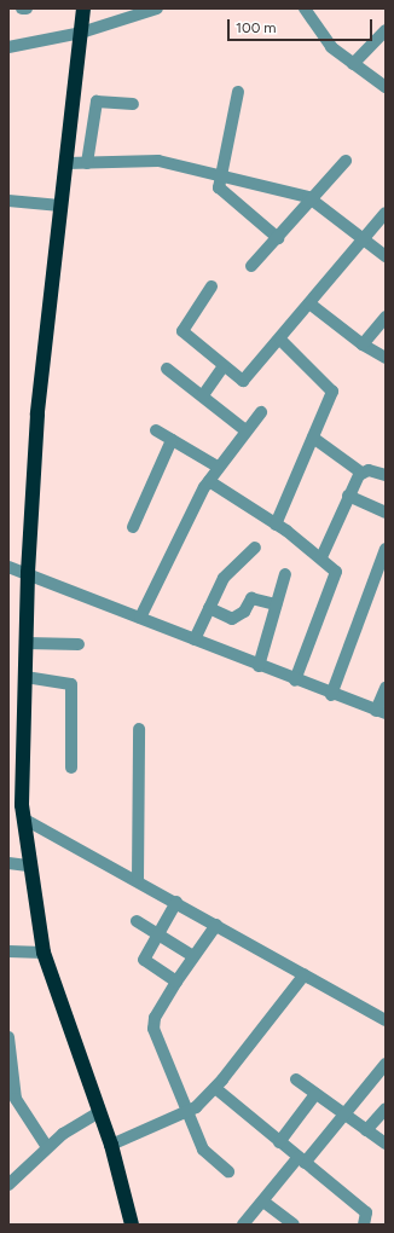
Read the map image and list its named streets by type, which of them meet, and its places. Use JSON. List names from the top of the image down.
{
  "scale_bar": "100 m"
}
